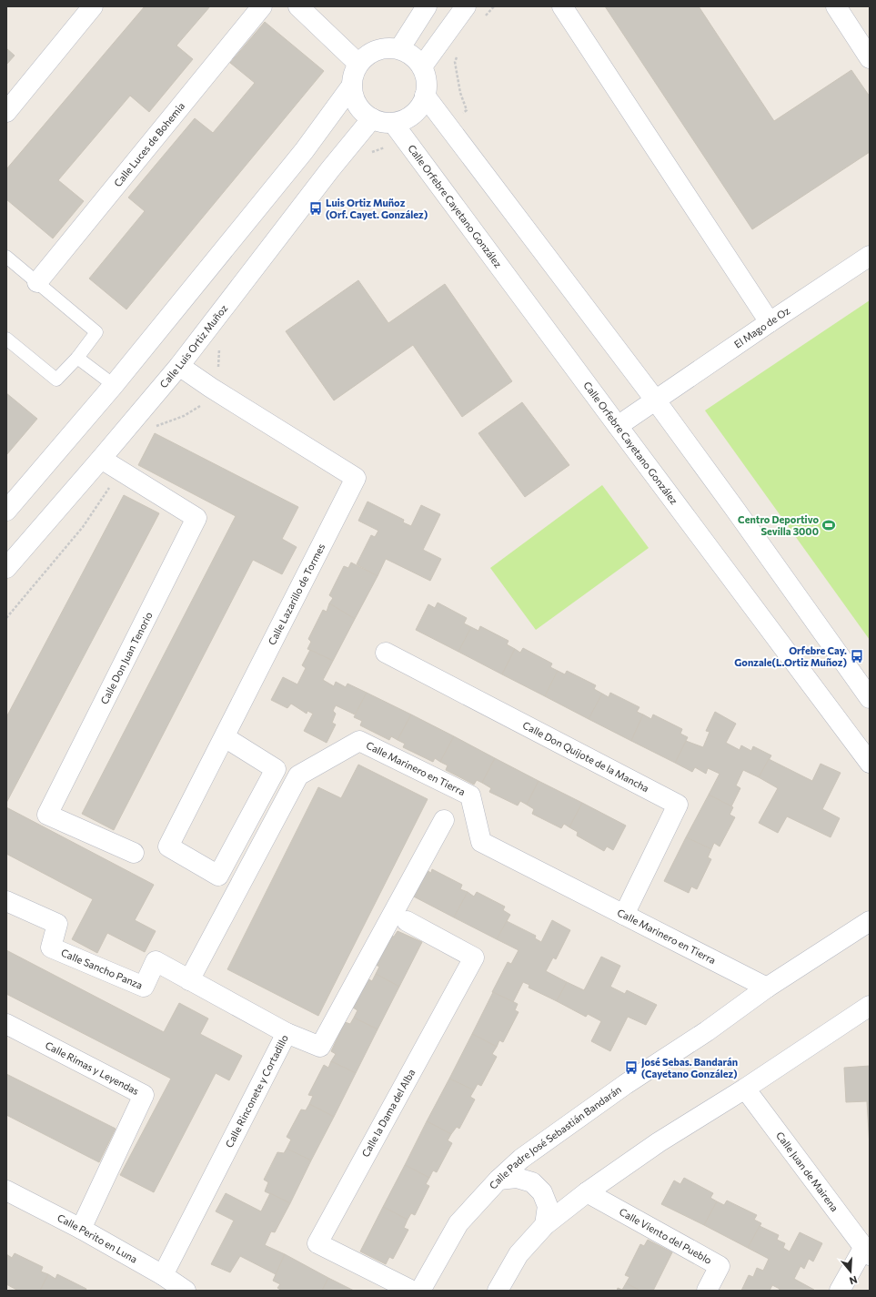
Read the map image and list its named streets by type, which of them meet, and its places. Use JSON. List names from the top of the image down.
{
  "streets": {
    "street": [
      "Calle Luces de Bohemia",
      "Calle Orfebre Cayetano González",
      "El Mago de Oz",
      "Calle Luis Ortiz Muñoz",
      "Calle Lazarillo de Tormes",
      "Calle Don Juan Tenorio",
      "Calle Don Quijote de la Mancha",
      "Calle Marinero en Tierra",
      "Calle Sancho Panza",
      "Calle Rimas y Leyendas",
      "Calle Rinconete y Cortadillo",
      "Calle la Dama del Alba",
      "Calle Padre José Sebastián Bandarán",
      "Calle Juan de Mairena",
      "Calle Viento del Pueblo",
      "Calle Perito en Luna"
    ]
  },
  "crossings": [
    ["Calle Orfebre Cayetano González", "El Mago de Oz"],
    ["Calle Orfebre Cayetano González", "Calle Luis Ortiz Muñoz"],
    ["Calle Luis Ortiz Muñoz", "Calle Lazarillo de Tormes"],
    ["Calle Luis Ortiz Muñoz", "Calle Don Juan Tenorio"],
    ["Calle Don Quijote de la Mancha", "Calle Marinero en Tierra"],
    ["Calle Marinero en Tierra", "Calle Sancho Panza"],
    ["Calle Marinero en Tierra", "Calle Padre José Sebastián Bandarán"],
    ["Calle Sancho Panza", "Calle Rinconete y Cortadillo"],
    ["Calle Rimas y Leyendas", "Calle Perito en Luna"],
    ["Calle Rinconete y Cortadillo", "Calle Perito en Luna"]
  ],
  "places": {
    "bus stop": ["Luis Ortiz Muñoz (Orf. Cayet. González)", "Orfebre Cay. Gonzale(L.Ortiz Muñoz)", "José Sebas. Bandarán (Cayetano González)"],
    "sports": ["Centro Deportivo Sevilla 3000"]
  },
  "north": "bottom"
}
